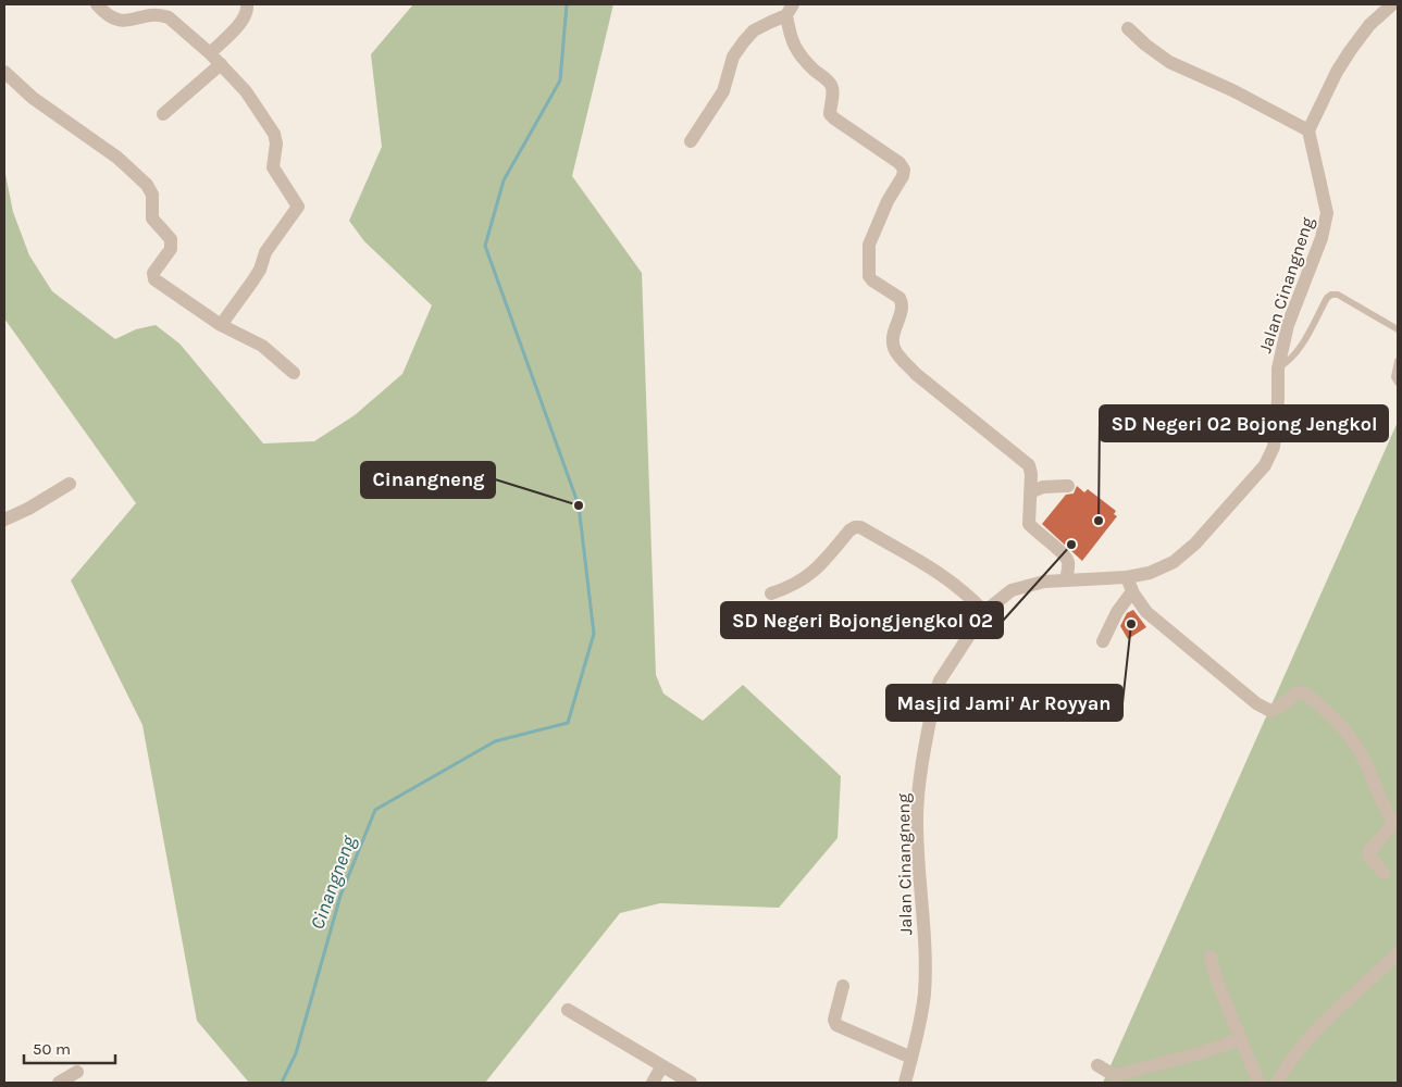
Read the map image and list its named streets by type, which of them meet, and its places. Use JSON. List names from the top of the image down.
{
  "streets": {
    "street": ["Jalan Cinangneng"]
  },
  "water": ["Cinangneng"],
  "places": [
    "Cinangneng",
    "SD Negeri 02 Bojong Jengkol",
    "SD Negeri Bojongjengkol 02",
    "Masjid Jami' Ar Royyan"
  ],
  "scale_bar": "50 m"
}
